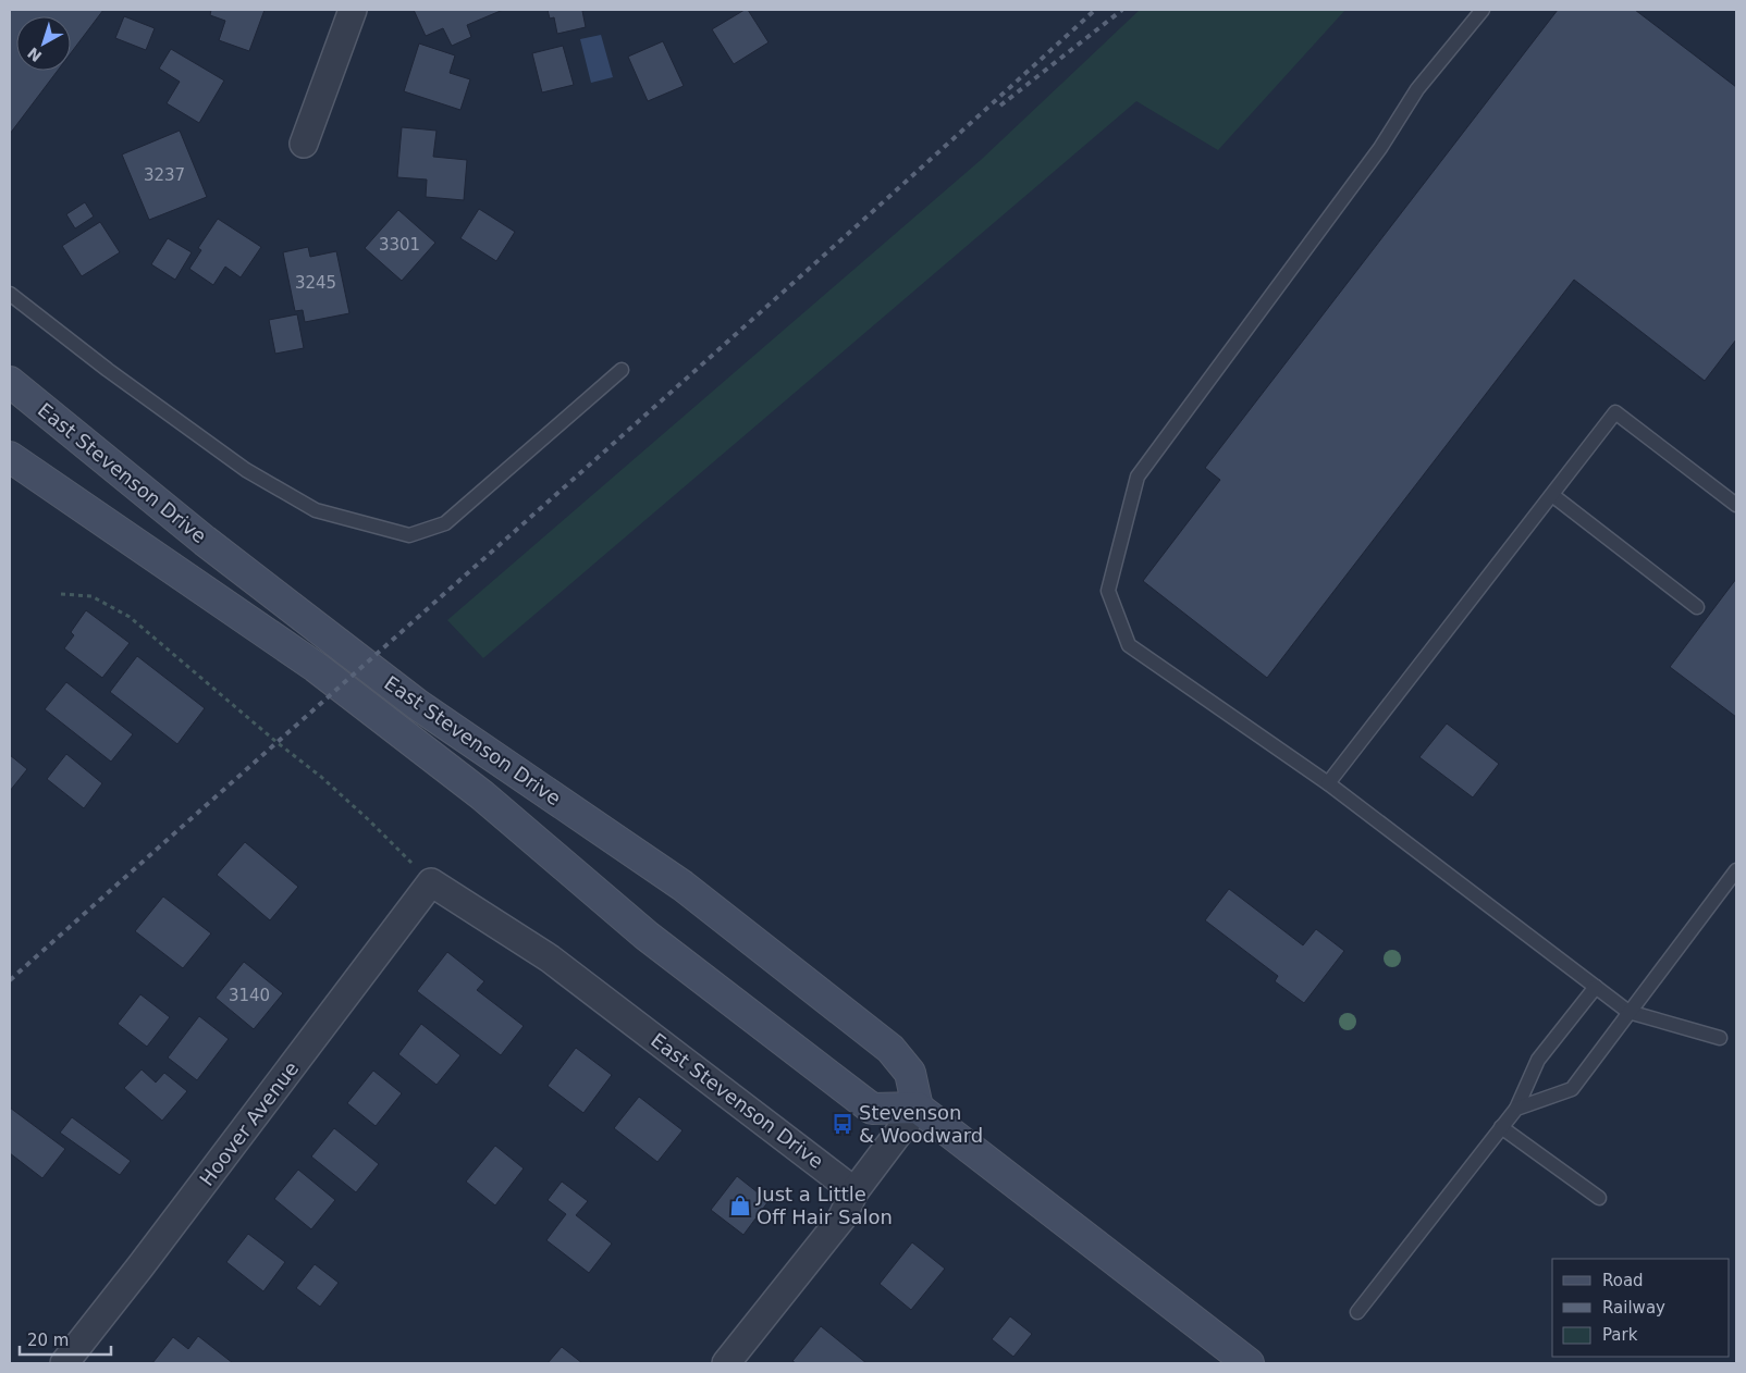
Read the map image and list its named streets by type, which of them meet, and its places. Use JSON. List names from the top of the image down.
{
  "streets": {
    "main road": ["East Stevenson Drive"],
    "street": ["Hoover Avenue"]
  },
  "crossings": [
    ["East Stevenson Drive", "Hoover Avenue"]
  ],
  "places": {
    "bus stop": ["Stevenson & Woodward"],
    "shop": ["Just a Little Off Hair Salon"]
  },
  "house_numbers": [
    "3237",
    "3301",
    "3245",
    "3140"
  ],
  "legend": ["Road", "Railway", "Park"],
  "scale_bar": "20 m",
  "north": "bottom left"
}
